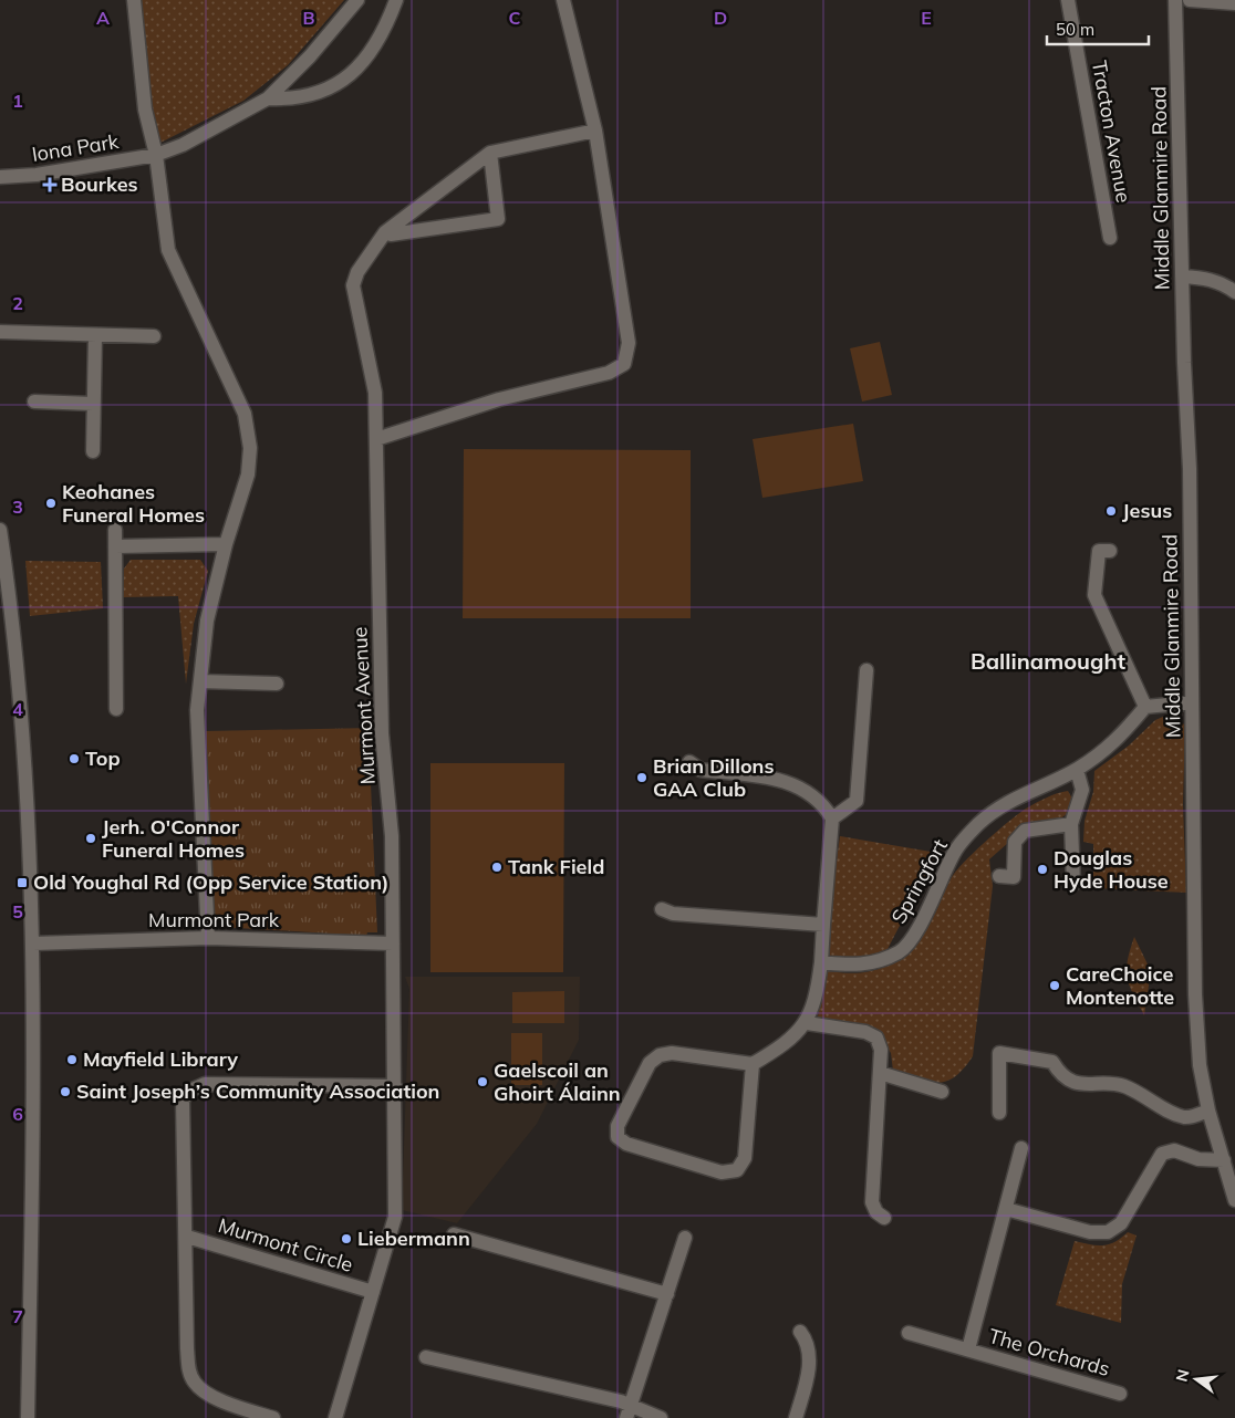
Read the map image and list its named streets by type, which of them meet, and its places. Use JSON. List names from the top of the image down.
{
  "streets": {
    "street": [
      "Tracton Avenue",
      "Iona Park",
      "Middle Glanmire Road",
      "Murmont Avenue",
      "Springfort",
      "Murmont Park",
      "Murmont Circle",
      "The Orchards"
    ]
  },
  "crossings": [
    ["Murmont Avenue", "Murmont Park"],
    ["Murmont Avenue", "Murmont Circle"]
  ],
  "districts": ["Ballinamought"],
  "places": {
    "health": ["Bourkes"],
    "other": [
      "Keohanes Funeral Homes",
      "Jesus",
      "Top",
      "Brian Dillons GAA Club",
      "Jerh. O'Connor Funeral Homes",
      "Tank Field",
      "Douglas Hyde House",
      "CareChoice Montenotte",
      "Mayfield Library",
      "Gaelscoil an Ghoirt Álainn",
      "Saint Joseph’s Community Association",
      "Liebermann"
    ],
    "transit": ["Old Youghal Rd (Opp Service Station)"]
  },
  "scale_bar": "50 m",
  "north": "left",
  "grid": {
    "columns": [
      "A",
      "B",
      "C",
      "D",
      "E"
    ],
    "rows": [
      "1",
      "2",
      "3",
      "4",
      "5",
      "6",
      "7"
    ]
  }
}
